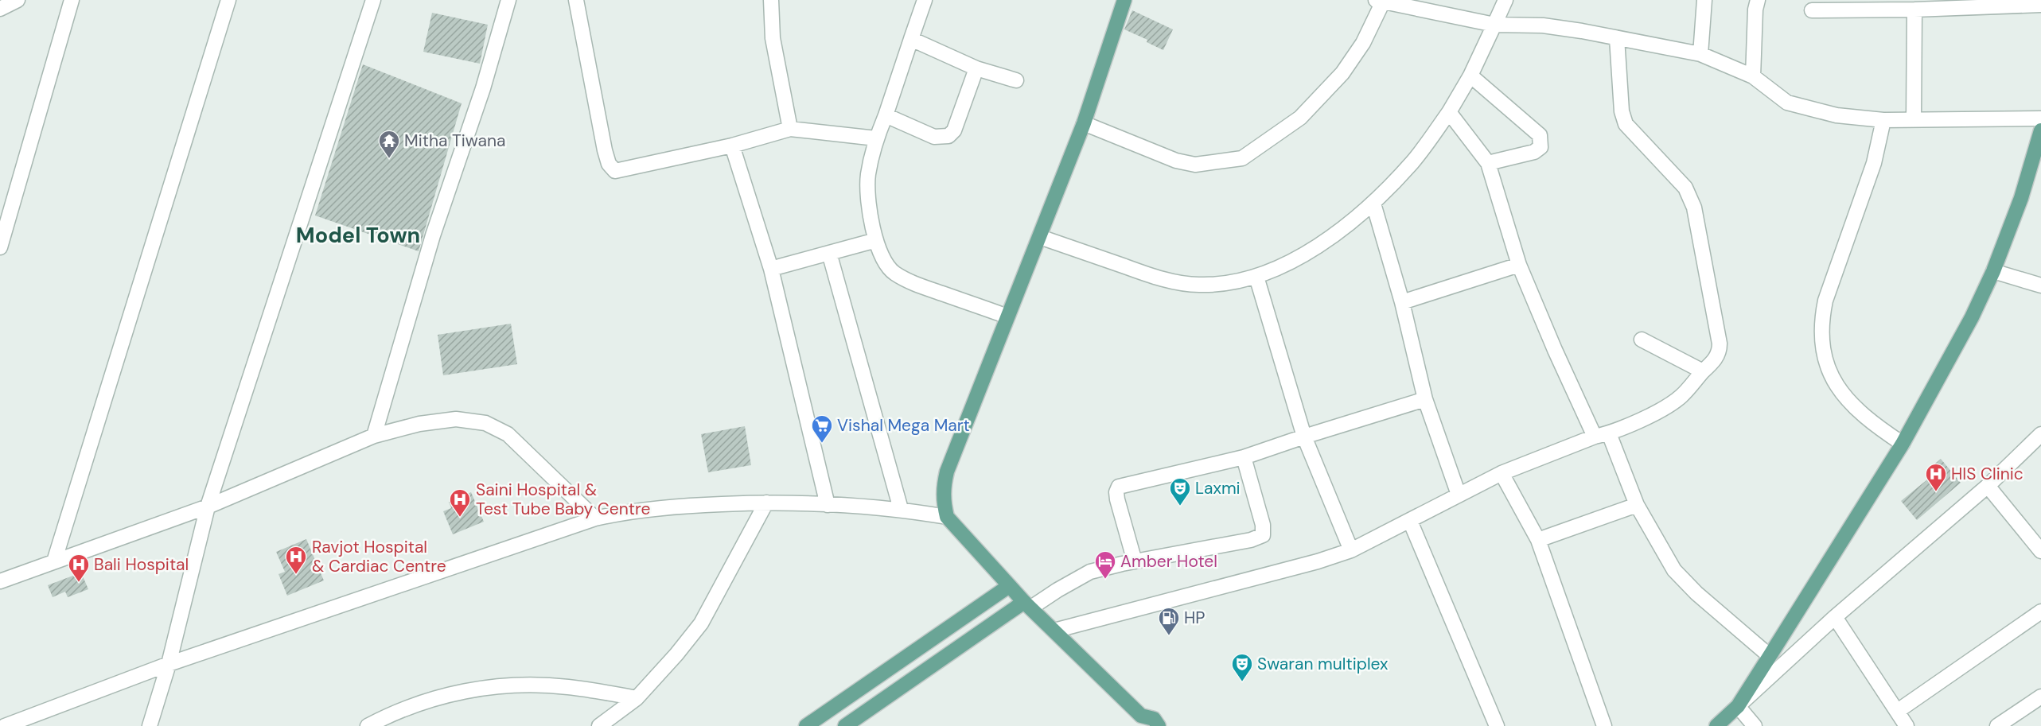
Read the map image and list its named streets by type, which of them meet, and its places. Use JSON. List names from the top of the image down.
{
  "districts": ["Model Town"],
  "places": {
    "temple": ["Mitha Tiwana"],
    "supermarket": ["Vishal Mega Mart"],
    "hospital": [
      "HIS Clinic",
      "Saini Hospital & Test Tube Baby Centre",
      "Ravjot Hospital & Cardiac Centre",
      "Bali Hospital"
    ],
    "theatre": ["Laxmi", "Swaran multiplex"],
    "hotel": ["Amber Hotel"],
    "fuel station": ["HP"]
  }
}
